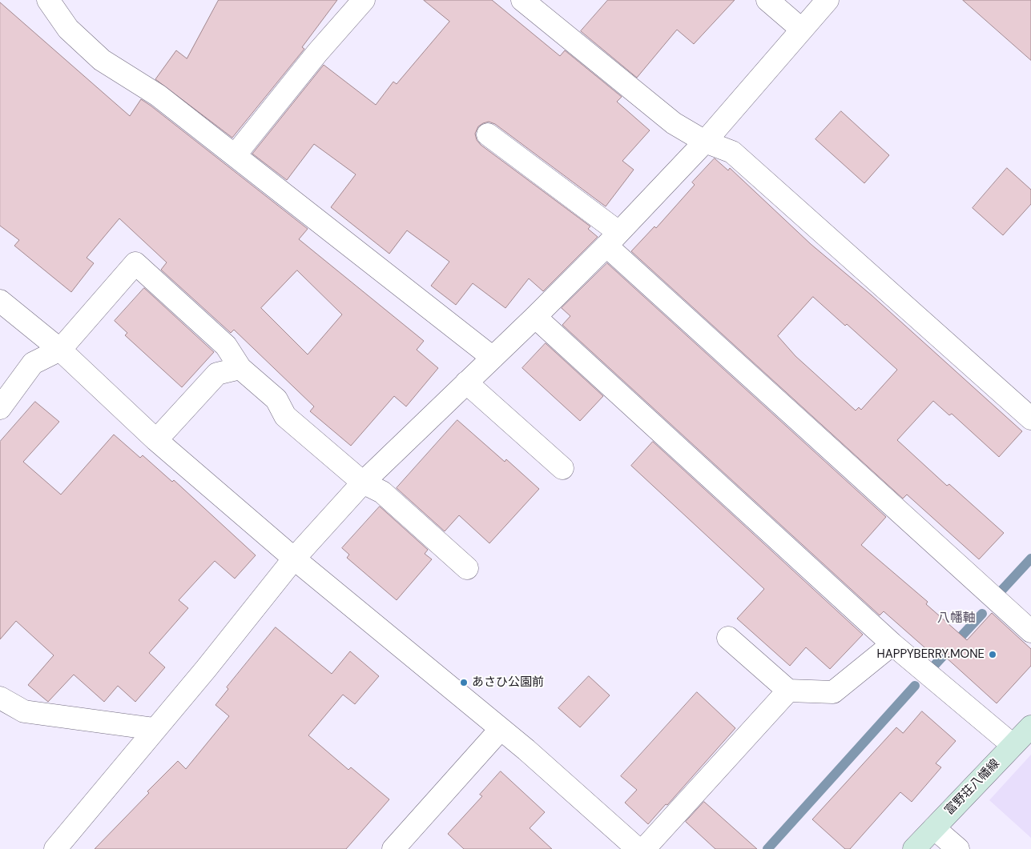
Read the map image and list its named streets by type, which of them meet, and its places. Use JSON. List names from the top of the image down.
{
  "streets": {
    "main road": ["富野荘八幡線"]
  },
  "districts": ["八幡軸"],
  "places": ["HAPPYBERRY.MONE", "あさひ公園前"]
}
